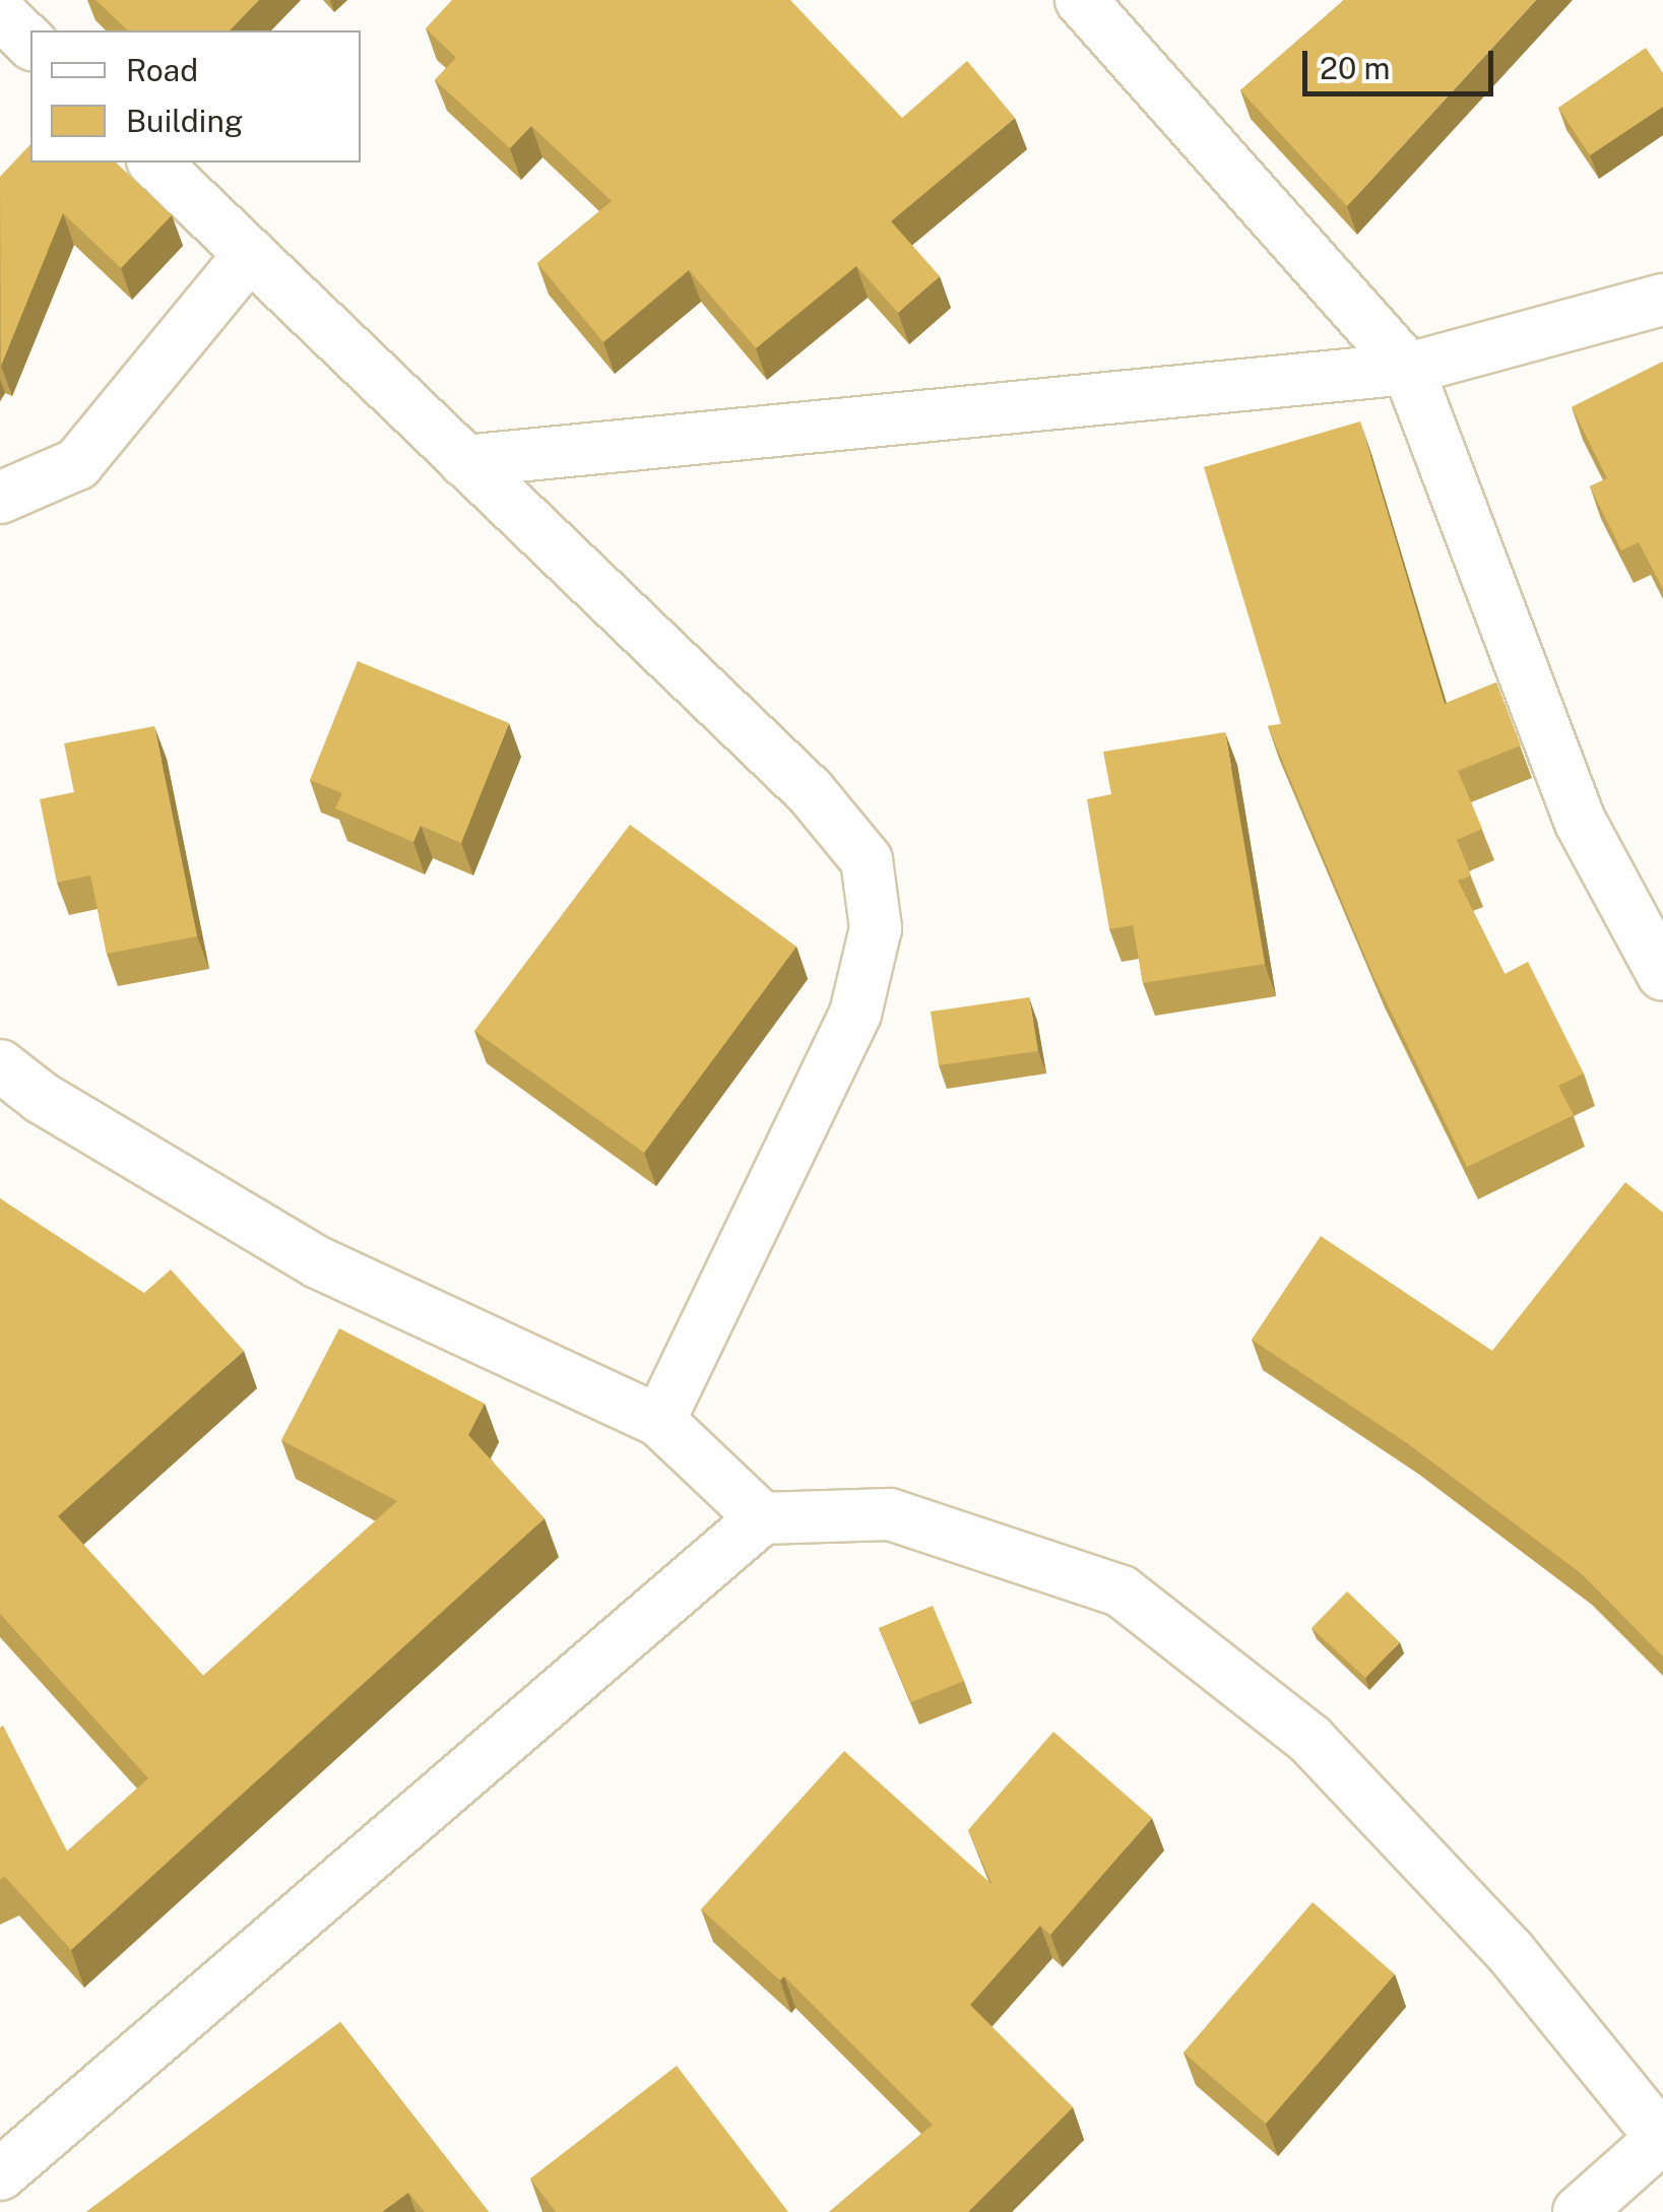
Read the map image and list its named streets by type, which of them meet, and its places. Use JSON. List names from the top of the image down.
{
  "legend": ["Road", "Building"],
  "scale_bar": "20 m"
}
